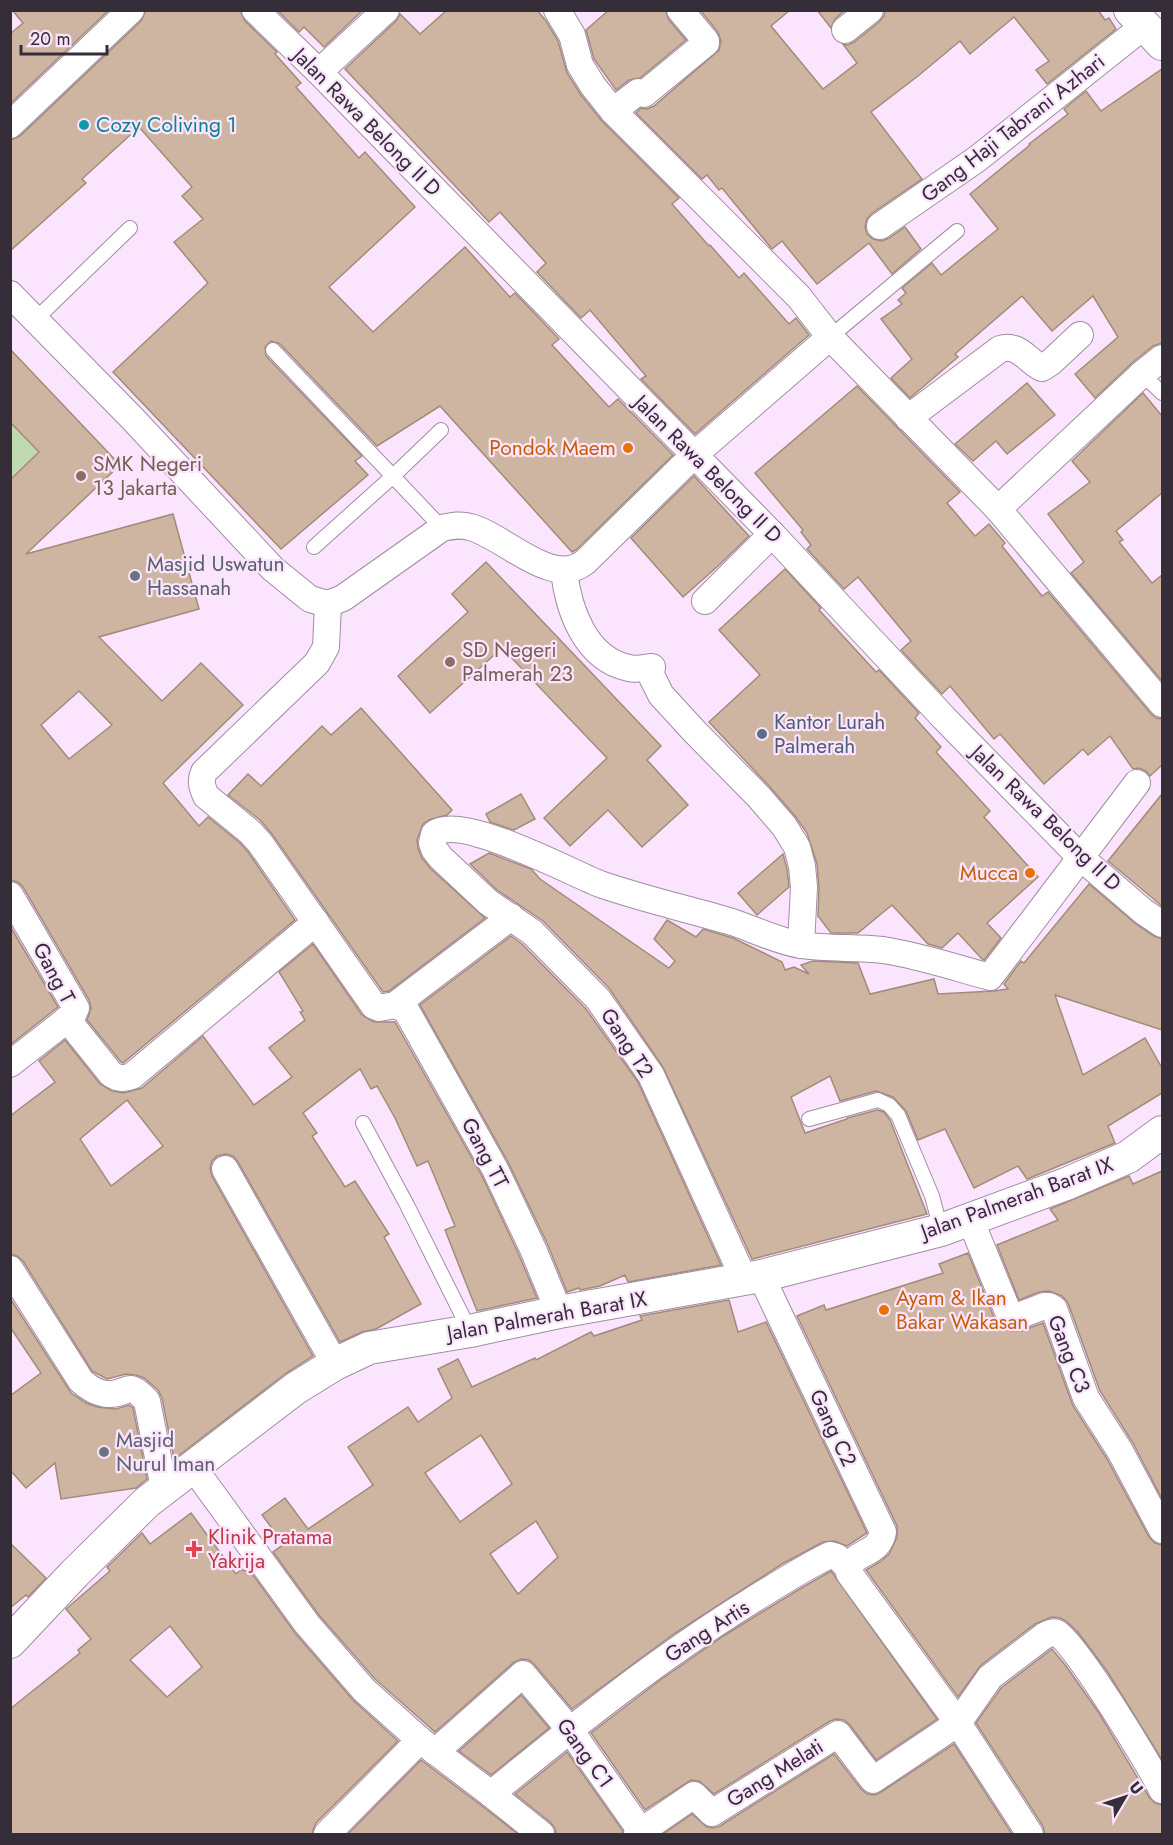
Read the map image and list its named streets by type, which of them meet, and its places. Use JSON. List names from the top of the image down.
{
  "streets": {
    "street": [
      "Jalan Rawa Belong II D",
      "Gang Haji Tabrani Azhari",
      "Gang T",
      "Gang T2",
      "Gang TT",
      "Jalan Palmerah Barat IX",
      "Gang C3",
      "Gang C2",
      "Gang Artis",
      "Gang C1",
      "Gang Melati"
    ]
  },
  "crossings": [
    ["Gang T2", "Jalan Palmerah Barat IX"],
    ["Gang T2", "Gang C2"],
    ["Gang TT", "Jalan Palmerah Barat IX"],
    ["Jalan Palmerah Barat IX", "Gang C3"],
    ["Jalan Palmerah Barat IX", "Gang C2"],
    ["Gang C2", "Gang Artis"],
    ["Gang Artis", "Gang C1"],
    ["Gang C1", "Gang Melati"]
  ],
  "places": {
    "other": [
      "Cozy Coliving 1",
      "Pondok Maem",
      "SMK Negeri 13 Jakarta",
      "Masjid Uswatun Hassanah",
      "SD Negeri Palmerah 23",
      "Kantor Lurah Palmerah",
      "Mucca",
      "Ayam & Ikan Bakar Wakasan",
      "Masjid Nurul Iman"
    ],
    "health": ["Klinik Pratama Yakrija"]
  },
  "scale_bar": "20 m",
  "north": "top right"
}
